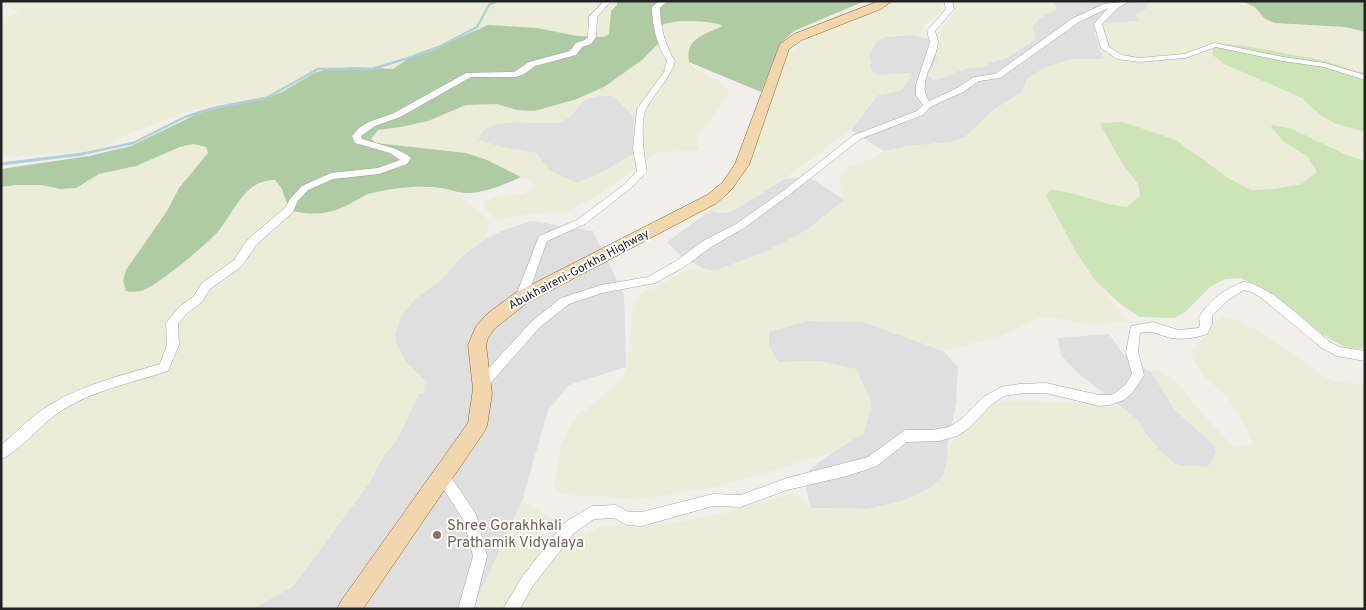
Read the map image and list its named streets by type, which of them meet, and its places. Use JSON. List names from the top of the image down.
{
  "streets": {
    "main road": ["Abukhaireni-Gorkha Highway"]
  },
  "places": ["Shree Gorakhkali Prathamik Vidyalaya"]
}
